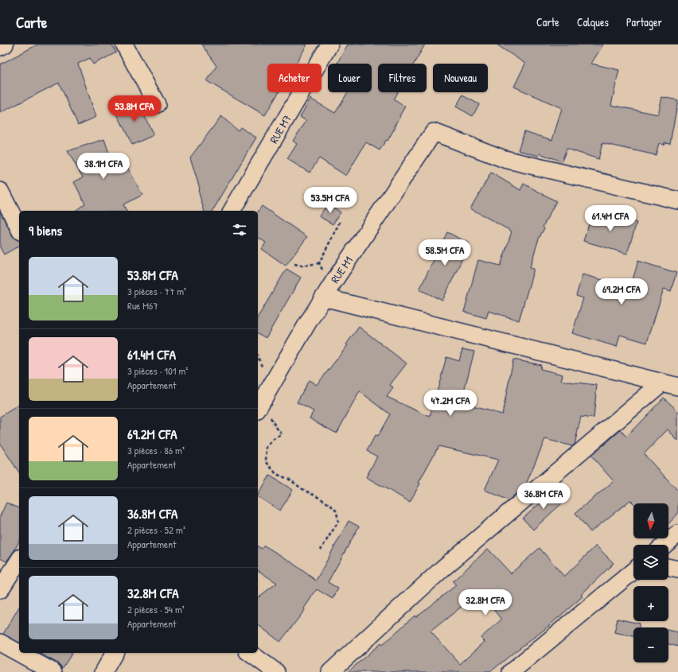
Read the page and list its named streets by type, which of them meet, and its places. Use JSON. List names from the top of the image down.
{
  "streets": {
    "street": ["RUE M7", "RUE M1"]
  },
  "north": "bottom",
  "page": {
    "header": "Carte",
    "nav": ["Carte", "Calques", "Partager"],
    "chip": [
      "Acheter",
      "Louer",
      "Filtres",
      "Nouveau"
    ],
    "price": [
      "53.8M CFA",
      "38.1M CFA",
      "53.5M CFA",
      "61.4M CFA",
      "58.5M CFA",
      "69.2M CFA",
      "47.2M CFA",
      "36.8M CFA",
      "32.8M CFA"
    ],
    "heading": "9 biens",
    "list": [
      {
        "name": "53.8M CFA",
        "note": "3 pièces · 77 m² · Rue M67"
      },
      {
        "name": "61.4M CFA",
        "note": "3 pièces · 101 m² · Appartement"
      },
      {
        "name": "69.2M CFA",
        "note": "3 pièces · 86 m² · Appartement"
      },
      {
        "name": "36.8M CFA",
        "note": "2 pièces · 52 m² · Appartement"
      },
      {
        "name": "32.8M CFA",
        "note": "2 pièces · 54 m² · Appartement"
      }
    ],
    "map_buttons": ["+", "−"]
  }
}
